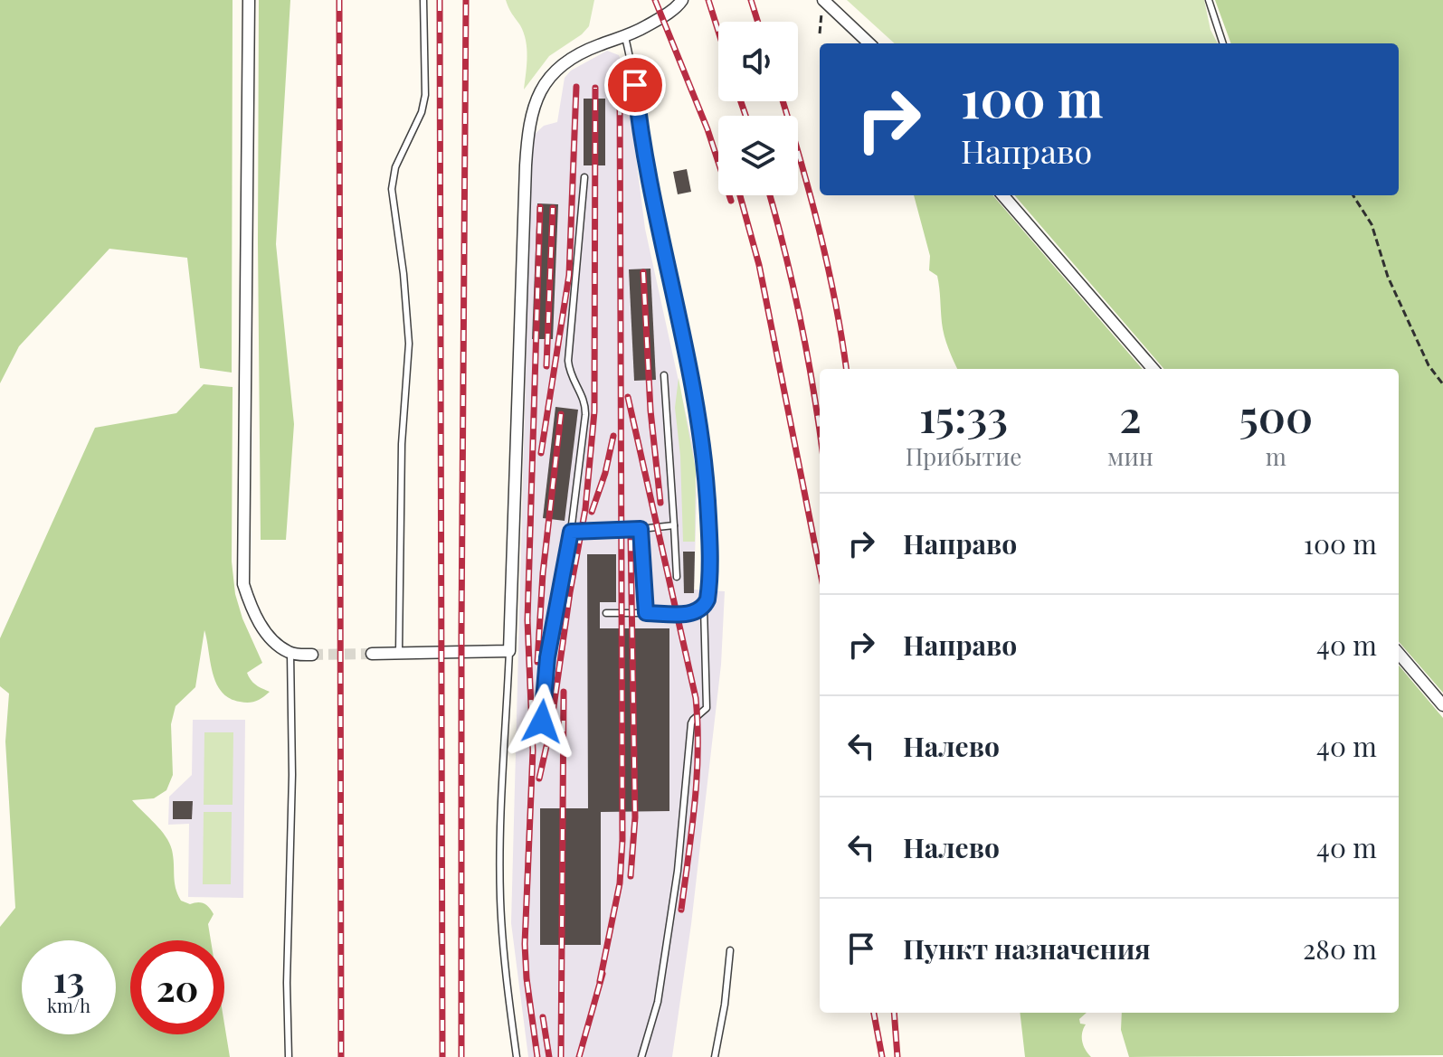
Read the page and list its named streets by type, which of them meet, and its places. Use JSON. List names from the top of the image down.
{
  "page": {
    "turn": ["100 m", "Направо"],
    "eta": [
      "15:33",
      "Прибытие",
      "2",
      "мин",
      "500",
      "m"
    ],
    "list": [
      {
        "name": "Направо",
        "value": "100 m"
      },
      {
        "name": "Направо",
        "value": "40 m"
      },
      {
        "name": "Налево",
        "value": "40 m"
      },
      {
        "name": "Налево",
        "value": "40 m"
      },
      {
        "name": "Пункт назначения",
        "value": "280 m"
      }
    ],
    "speed": "13 km/h",
    "limit": "20"
  }
}
